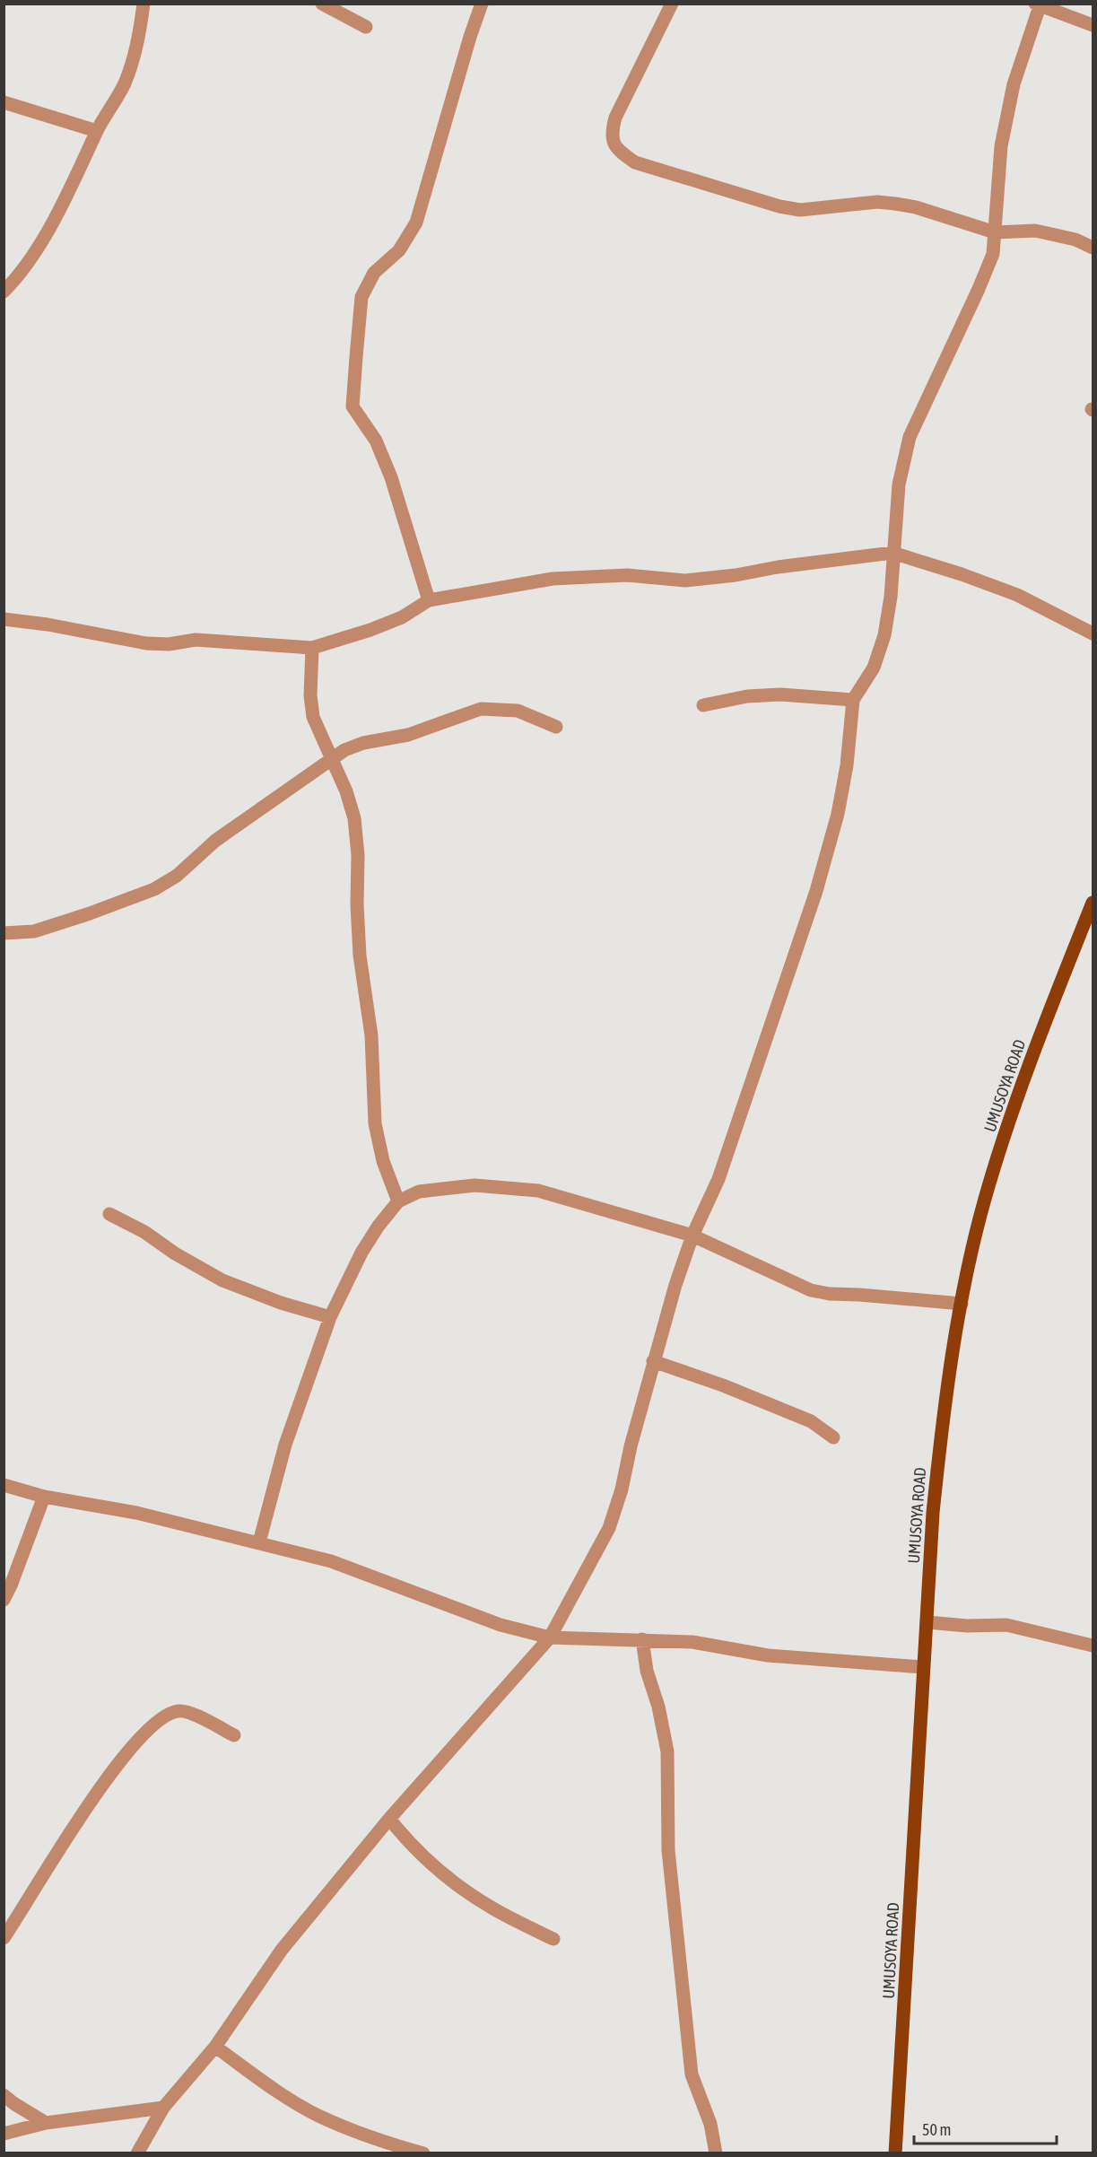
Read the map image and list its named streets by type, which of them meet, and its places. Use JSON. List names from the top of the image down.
{
  "streets": {
    "main road": ["UMUSOYA ROAD"]
  },
  "scale_bar": "50 m"
}
